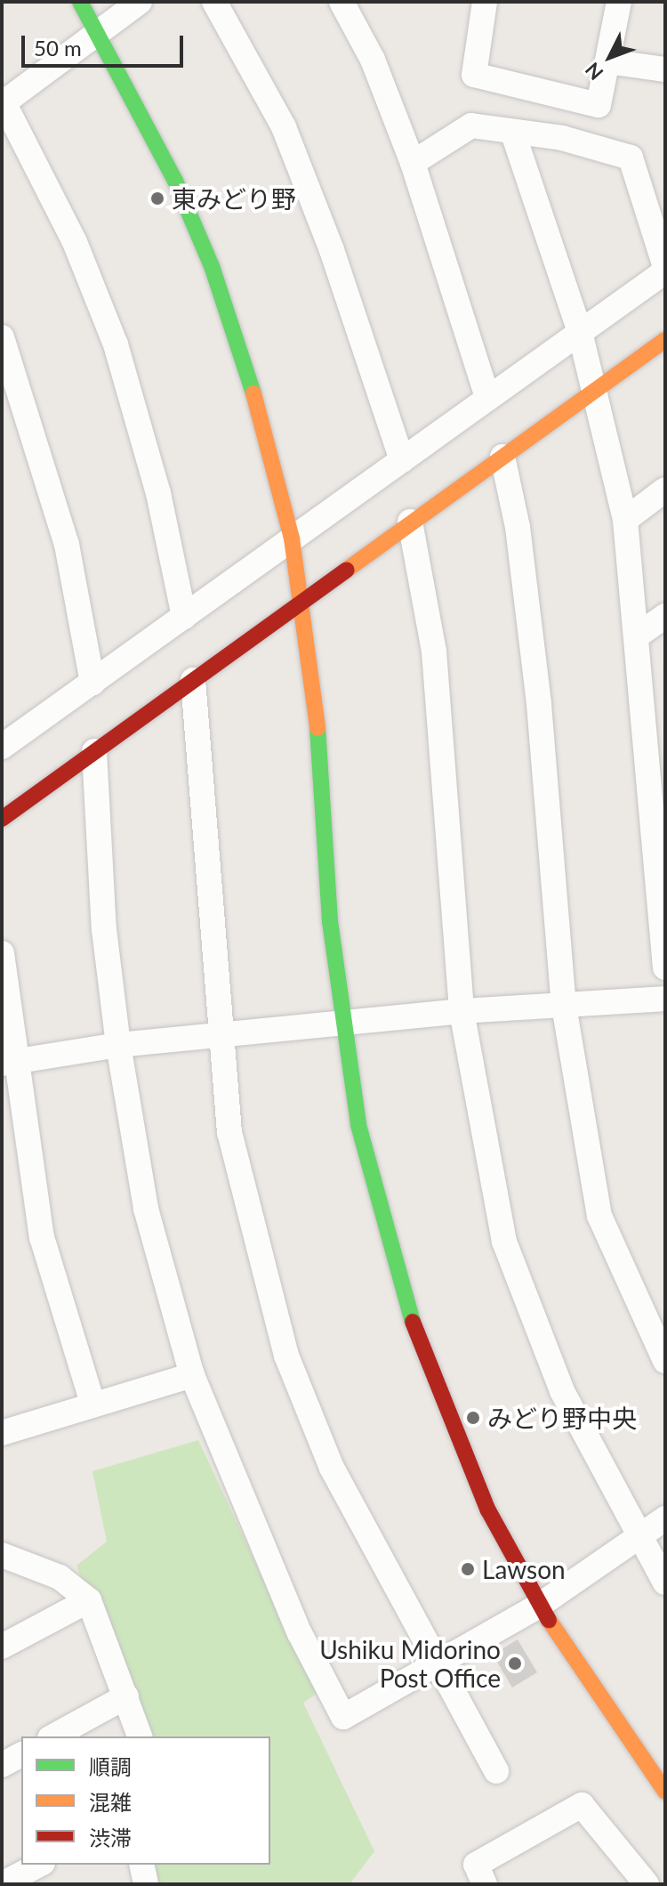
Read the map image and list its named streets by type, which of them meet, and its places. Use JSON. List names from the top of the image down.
{
  "places": [
    "東みどり野",
    "みどり野中央",
    "Lawson",
    "Ushiku Midorino Post Office"
  ],
  "legend": ["順調", "混雑", "渋滞"],
  "scale_bar": "50 m",
  "north": "bottom left"
}
